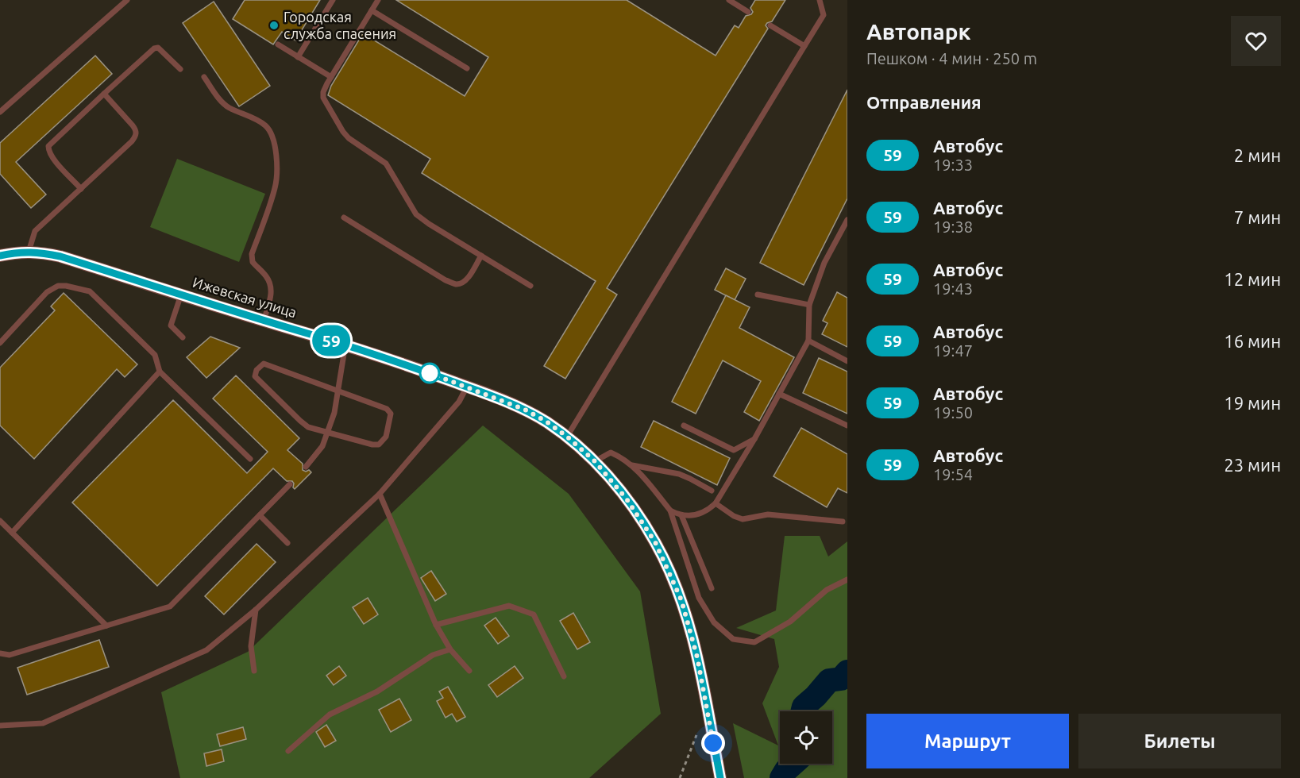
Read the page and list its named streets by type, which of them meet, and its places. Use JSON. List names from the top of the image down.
{
  "streets": {
    "street": ["Ижевская улица"]
  },
  "places": ["Городская служба спасения"],
  "lines": ["bus line 59"],
  "page": {
    "on_map": "59",
    "heading": [
      ["Автопарк", "Пешком · 4 мин · 250 m"],
      "Отправления"
    ],
    "list": [
      {
        "mark": "59",
        "name": "Автобус",
        "note": "19:33",
        "value": "2 мин"
      },
      {
        "mark": "59",
        "name": "Автобус",
        "note": "19:38",
        "value": "7 мин"
      },
      {
        "mark": "59",
        "name": "Автобус",
        "note": "19:43",
        "value": "12 мин"
      },
      {
        "mark": "59",
        "name": "Автобус",
        "note": "19:47",
        "value": "16 мин"
      },
      {
        "mark": "59",
        "name": "Автобус",
        "note": "19:50",
        "value": "19 мин"
      },
      {
        "mark": "59",
        "name": "Автобус",
        "note": "19:54",
        "value": "23 мин"
      }
    ],
    "buttons": ["Маршрут", "Билеты"]
  }
}
